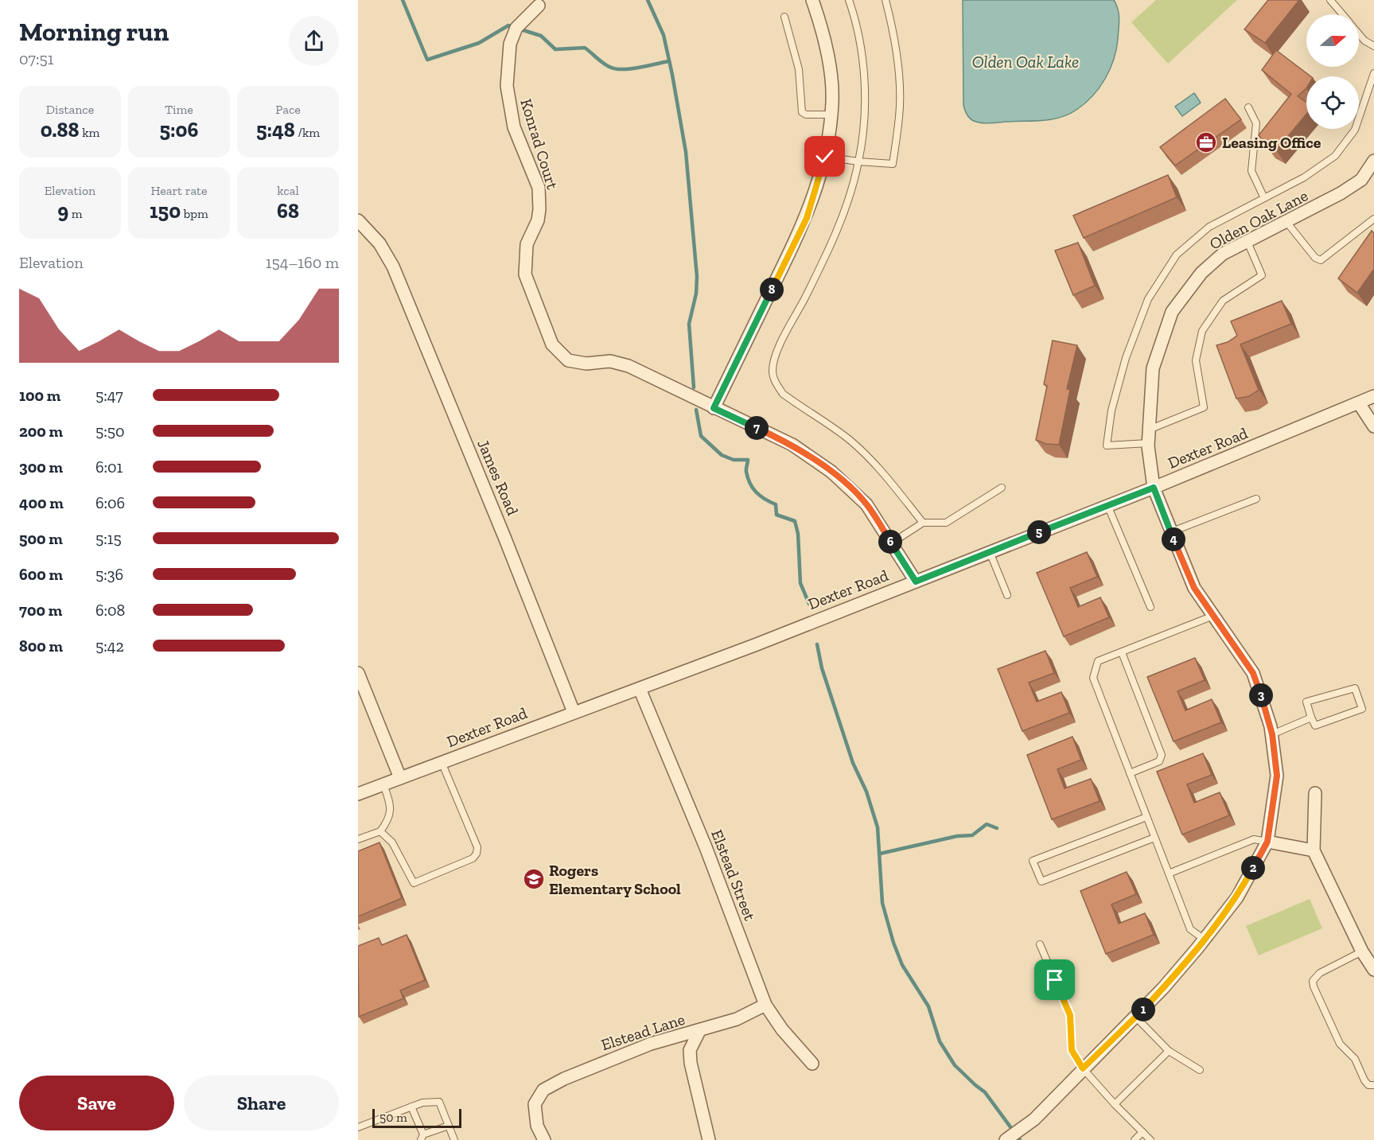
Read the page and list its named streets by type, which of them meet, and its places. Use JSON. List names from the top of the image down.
{
  "streets": {
    "street": [
      "Konrad Court",
      "Olden Oak Lane",
      "Dexter Road",
      "James Road",
      "Elstead Street",
      "Elstead Lane"
    ]
  },
  "crossings": [
    ["Konrad Court", "Dexter Road"],
    ["Olden Oak Lane", "Dexter Road"],
    ["Dexter Road", "James Road"],
    ["Dexter Road", "Elstead Street"],
    ["Elstead Street", "Elstead Lane"]
  ],
  "water": ["Olden Oak Lake"],
  "places": {
    "office": ["Leasing Office"],
    "school or university": ["Rogers Elementary School"]
  },
  "scale_bar": "50 m",
  "north": "right",
  "page": {
    "heading": ["Morning run", "07:51"],
    "stats": [
      ["Distance", "0.88 km"],
      ["Time", "5:06"],
      ["Pace", "5:48 /km"],
      ["Elevation", "9 m"],
      ["Heart rate", "150 bpm"],
      ["kcal", "68"]
    ],
    "chart": ["Elevation", "154–160 m"],
    "pins": [
      "8",
      "7",
      "5",
      "4",
      "6",
      "3",
      "2",
      "1"
    ],
    "list": [
      {
        "name": "100 m",
        "note": "5:47"
      },
      {
        "name": "200 m",
        "note": "5:50"
      },
      {
        "name": "300 m",
        "note": "6:01"
      },
      {
        "name": "400 m",
        "note": "6:06"
      },
      {
        "name": "500 m",
        "note": "5:15"
      },
      {
        "name": "600 m",
        "note": "5:36"
      },
      {
        "name": "700 m",
        "note": "6:08"
      },
      {
        "name": "800 m",
        "note": "5:42"
      }
    ],
    "buttons": ["Save", "Share"],
    "scale": "50 m"
  }
}
